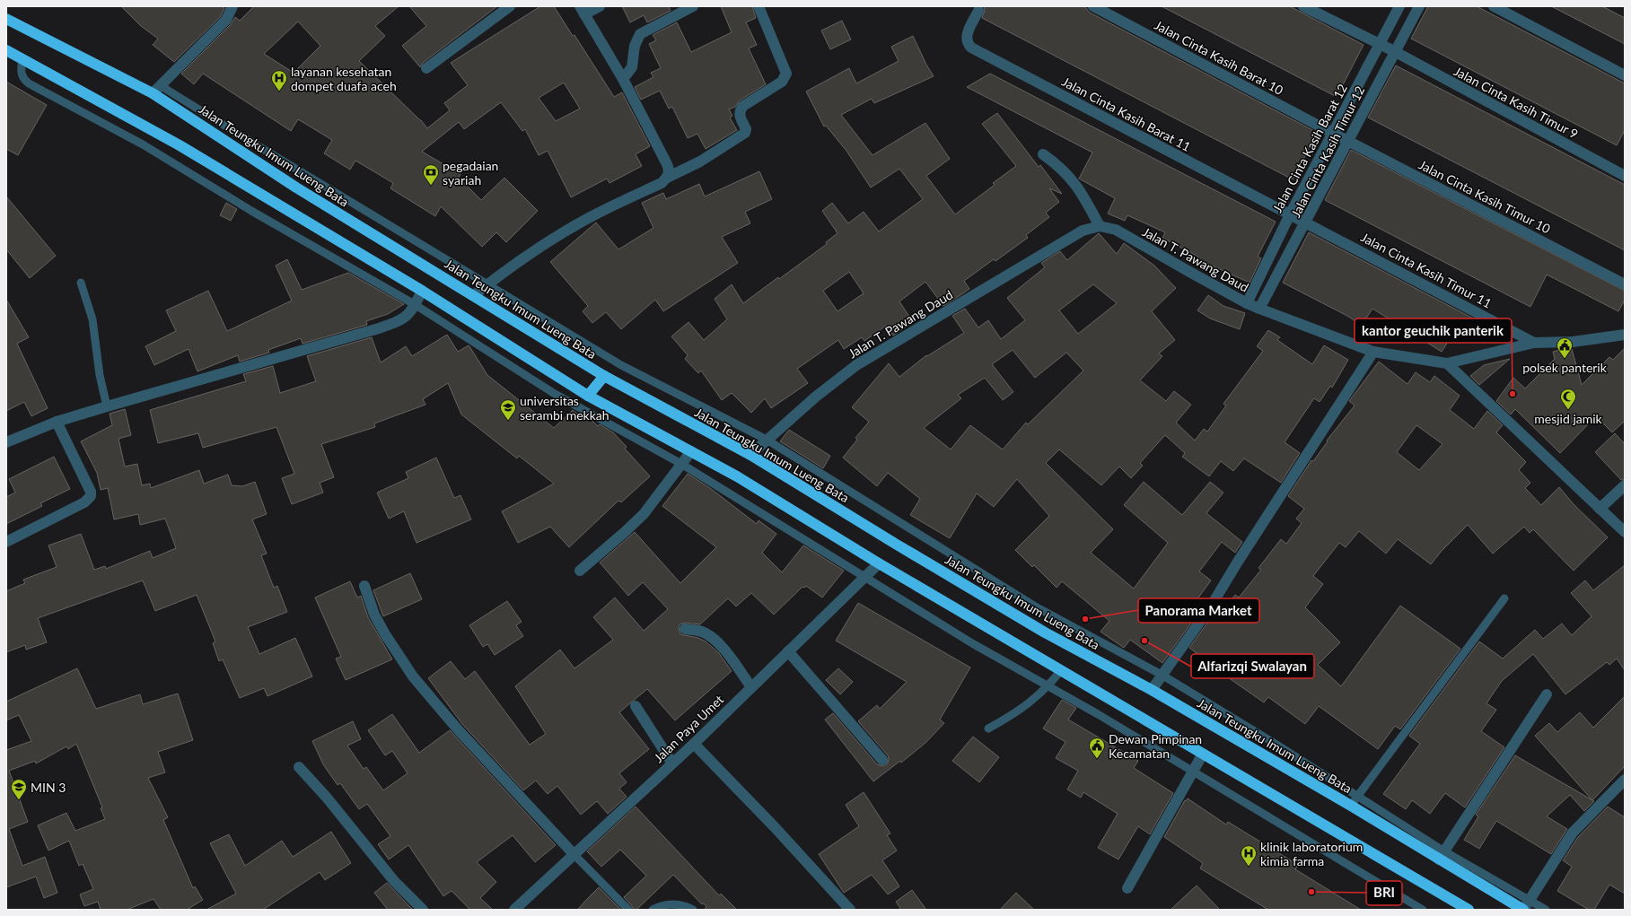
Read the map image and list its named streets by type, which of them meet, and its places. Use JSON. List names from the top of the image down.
{
  "streets": {
    "highway": ["Jalan Teungku Imum Lueng Bata"],
    "street": [
      "Jalan Cinta Kasih Barat 10",
      "Jalan Cinta Kasih Timur 9",
      "Jalan Cinta Kasih Barat 11",
      "Jalan Cinta Kasih Barat 12",
      "Jalan Cinta Kasih Timur 12",
      "Jalan Cinta Kasih Timur 10",
      "Jalan T. Pawang Daud",
      "Jalan Cinta Kasih Timur 11",
      "Jalan Paya Umet"
    ]
  },
  "crossings": [
    ["Jalan Cinta Kasih Barat 10", "Jalan Cinta Kasih Barat 12"],
    ["Jalan Cinta Kasih Barat 10", "Jalan Cinta Kasih Timur 10"],
    ["Jalan Cinta Kasih Timur 9", "Jalan Cinta Kasih Barat 12"],
    ["Jalan Cinta Kasih Timur 9", "Jalan Cinta Kasih Timur 12"],
    ["Jalan Cinta Kasih Barat 11", "Jalan Cinta Kasih Barat 12"],
    ["Jalan Cinta Kasih Barat 11", "Jalan Cinta Kasih Timur 12"],
    ["Jalan Cinta Kasih Barat 11", "Jalan Cinta Kasih Timur 11"],
    ["Jalan Cinta Kasih Barat 12", "Jalan Cinta Kasih Timur 10"],
    ["Jalan Cinta Kasih Barat 12", "Jalan T. Pawang Daud"],
    ["Jalan Cinta Kasih Timur 12", "Jalan Cinta Kasih Timur 10"],
    ["Jalan Cinta Kasih Timur 12", "Jalan T. Pawang Daud"],
    ["Jalan Cinta Kasih Timur 12", "Jalan Cinta Kasih Timur 11"],
    ["Jalan Teungku Imum Lueng Bata", "Jalan T. Pawang Daud"]
  ],
  "places": {
    "hospital": ["layanan kesehatan dompet duafa aceh", "klinik laboratorium kimia farma"],
    "bank": ["pegadaian syariah"],
    "public building": ["polsek panterik", "Dewan Pimpinan Kecamatan"],
    "other": [
      "kantor geuchik panterik",
      "Panorama Market",
      "Alfarizqi Swalayan",
      "BRI"
    ],
    "mosque": ["mesjid jamik"],
    "school or university": ["universitas serambi mekkah", "MIN 3"]
  }
}
